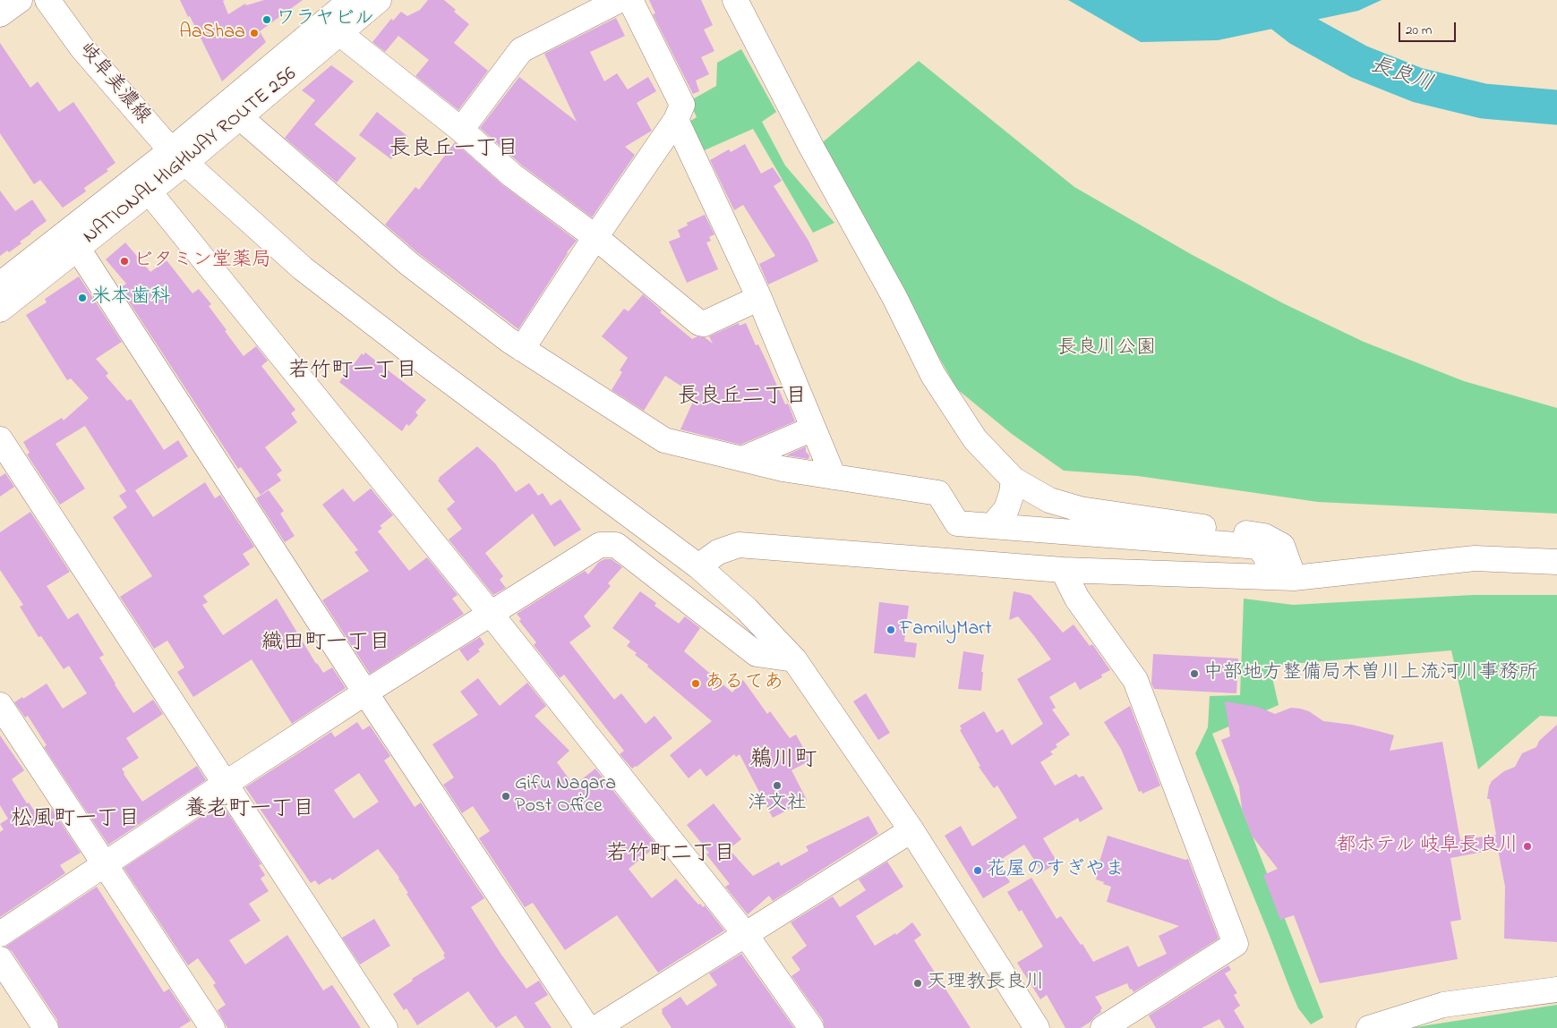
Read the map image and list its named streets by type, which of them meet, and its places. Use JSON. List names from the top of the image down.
{
  "streets": {
    "main road": ["岐阜美濃線", "NATIONAL HIGHWAY ROUTE 256"]
  },
  "crossings": [
    ["岐阜美濃線", "NATIONAL HIGHWAY ROUTE 256"]
  ],
  "districts": [
    "長良丘一丁目",
    "若竹町一丁目",
    "長良丘二丁目",
    "織田町一丁目",
    "鵜川町",
    "養老町一丁目",
    "松風町一丁目",
    "若竹町二丁目"
  ],
  "water": ["長良川"],
  "parks": ["長良川公園"],
  "places": [
    "ワラヤビル",
    "AaShaa",
    "ビタミン堂薬局",
    "米本歯科",
    "FamilyMart",
    "中部地方整備局木曽川上流河川事務所",
    "あるてあ",
    "洋文社",
    "Gifu Nagara Post Office",
    "都ホテル 岐阜長良川",
    "花屋のすぎやま",
    "天理教長良川"
  ],
  "scale_bar": "20 m"
}
